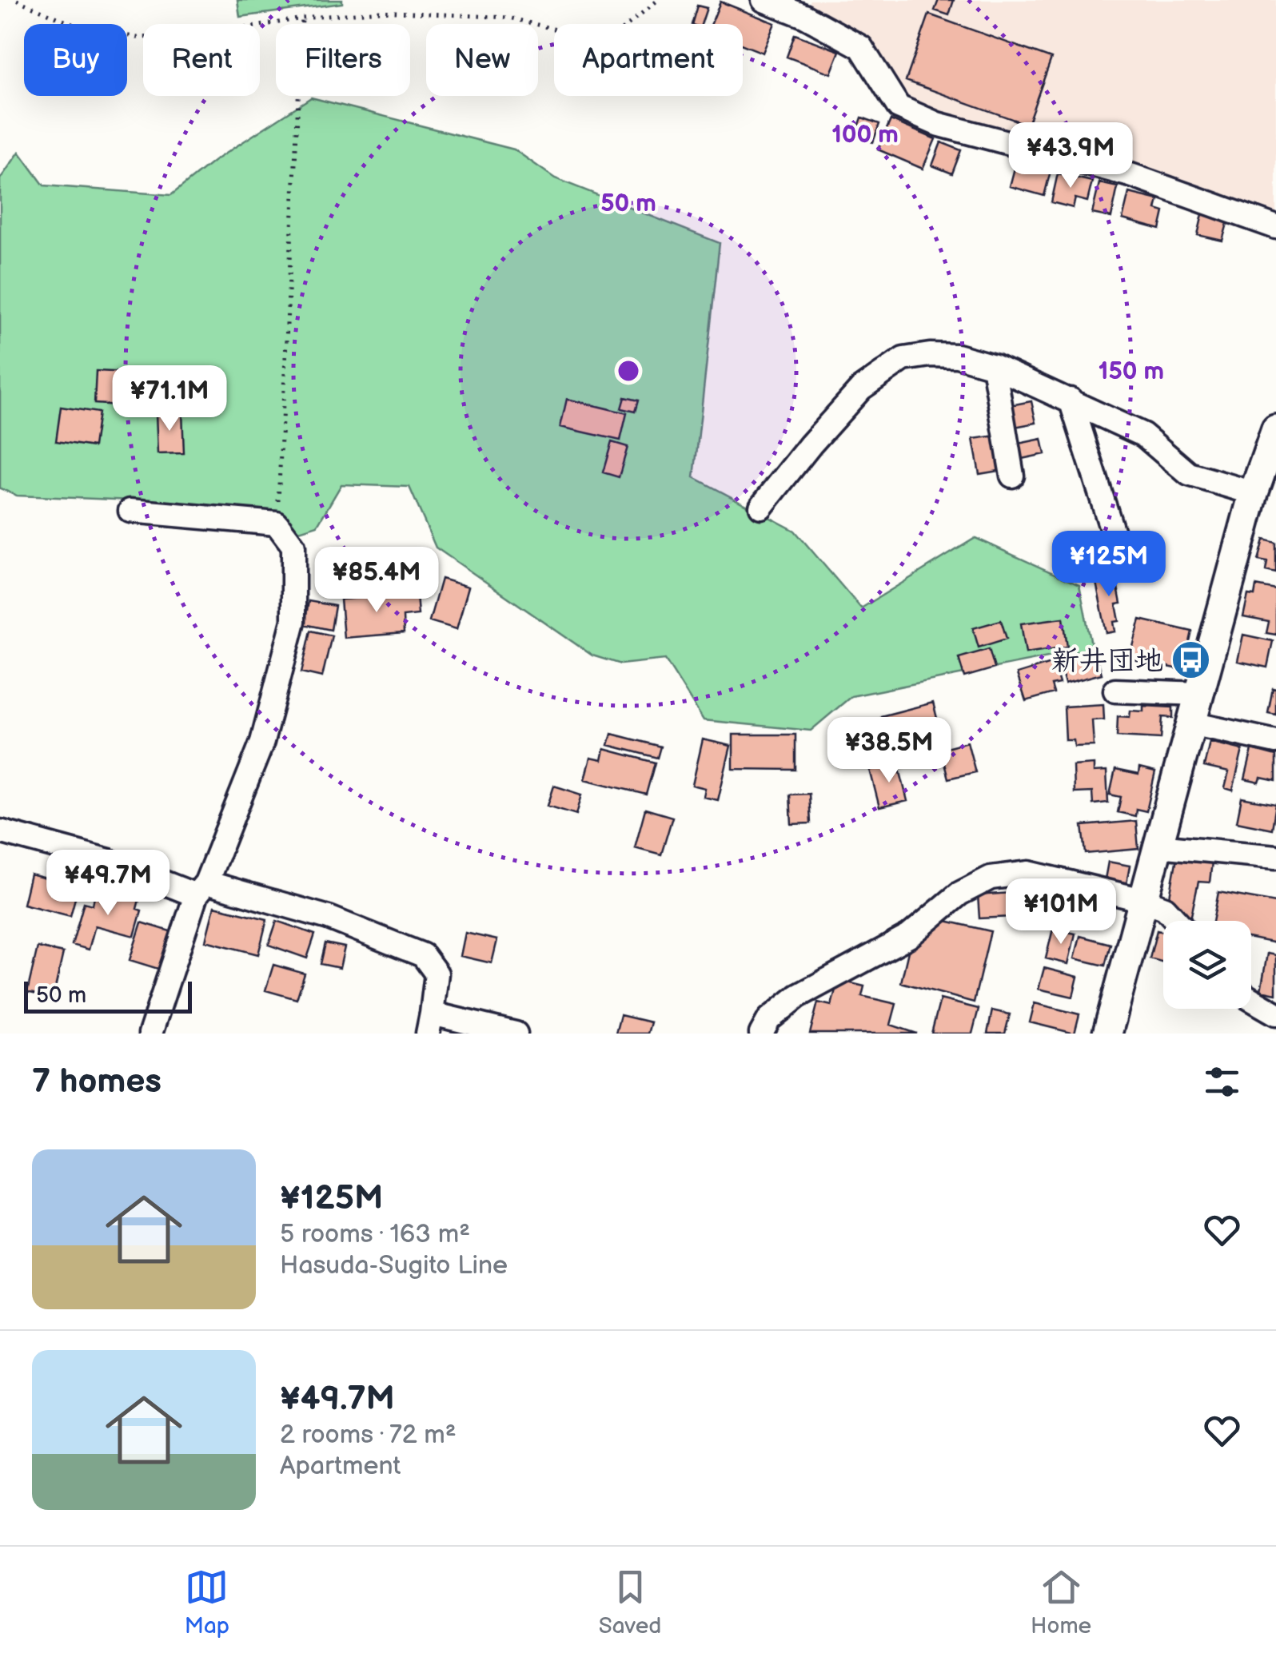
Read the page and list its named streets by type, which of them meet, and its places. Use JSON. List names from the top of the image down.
{
  "places": {
    "bus stop": ["新井団地"]
  },
  "scale_bar": "50 m",
  "page": {
    "chip": [
      "Buy",
      "Rent",
      "Filters",
      "New",
      "Apartment"
    ],
    "price": [
      "¥43.9M",
      "¥71.1M",
      "¥125M",
      "¥85.4M",
      "¥38.5M",
      "¥49.7M",
      "¥101M"
    ],
    "scale": "50 m",
    "heading": "7 homes",
    "list": [
      {
        "name": "¥125M",
        "note": "5 rooms · 163 m² · Hasuda-Sugito Line"
      },
      {
        "name": "¥49.7M",
        "note": "2 rooms · 72 m² · Apartment"
      }
    ],
    "tabs": ["Map", "Saved", "Home"]
  },
  "rings": ["100 m", "50 m", "150 m"]
}
